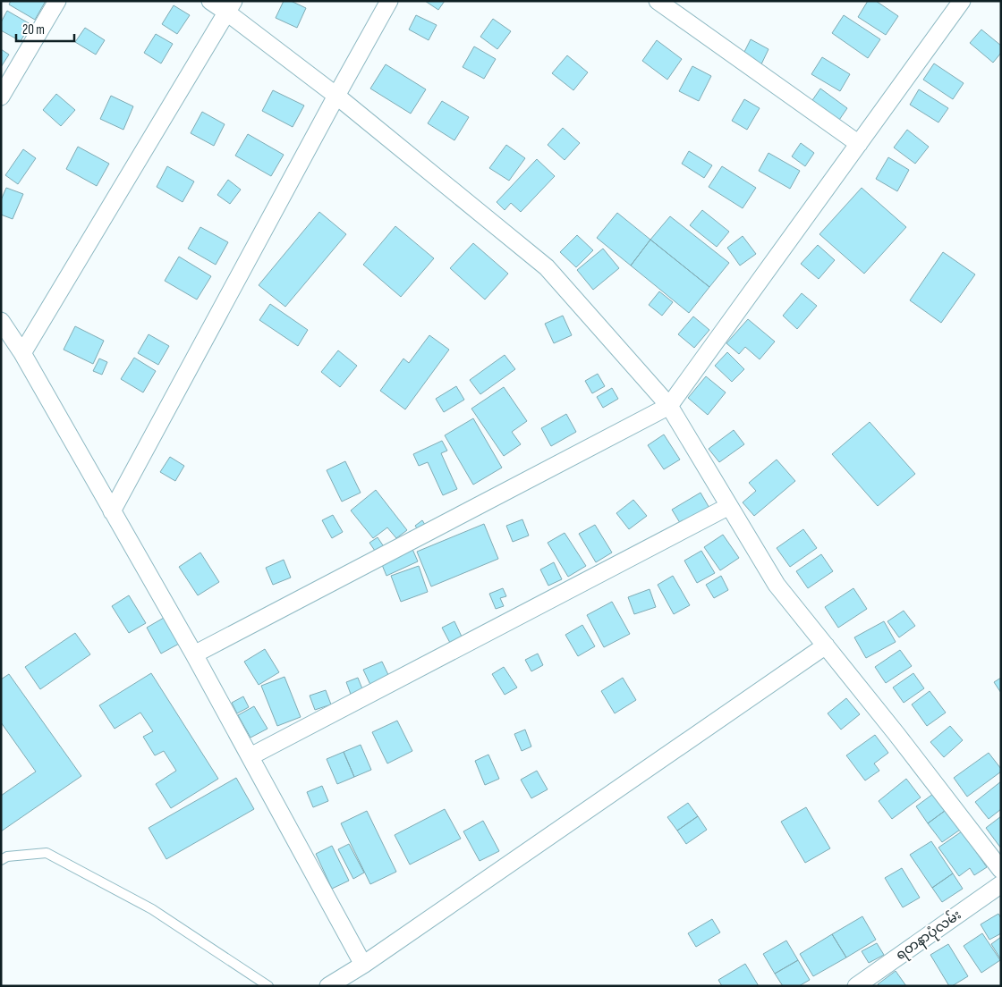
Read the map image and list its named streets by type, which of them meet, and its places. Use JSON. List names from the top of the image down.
{
  "streets": {
    "street": ["ရတနာပုံလမ်း"]
  },
  "scale_bar": "20 m"
}
